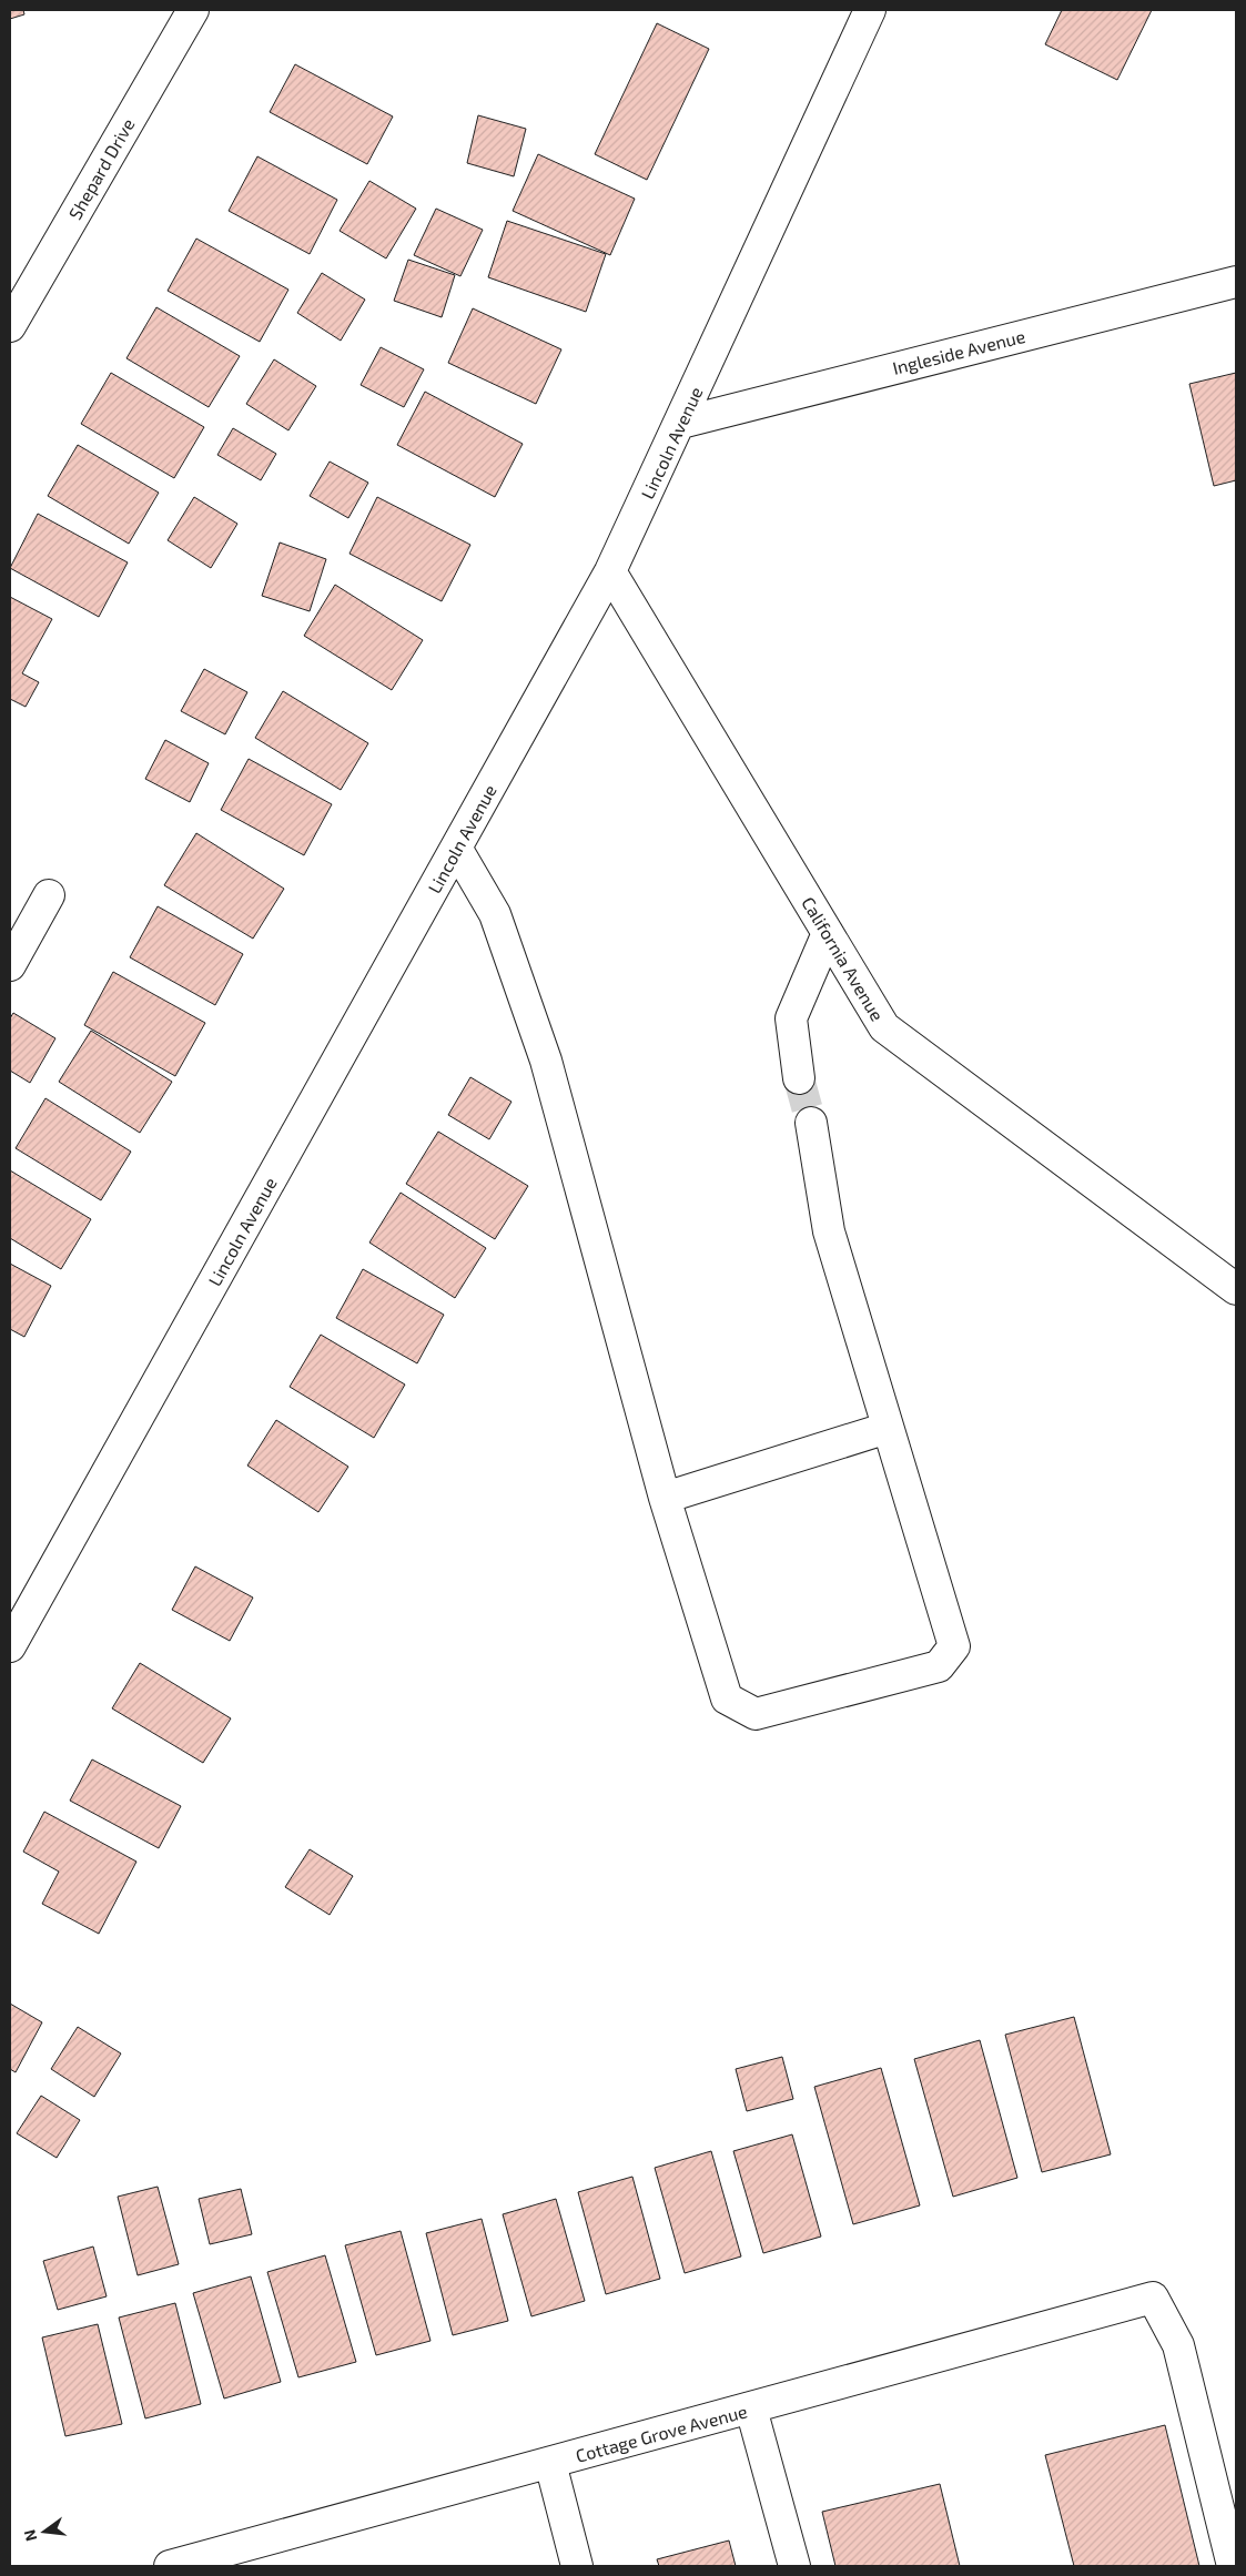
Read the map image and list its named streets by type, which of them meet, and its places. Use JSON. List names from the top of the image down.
{
  "streets": {
    "street": [
      "Shepard Drive",
      "Ingleside Avenue",
      "Lincoln Avenue",
      "California Avenue",
      "Cottage Grove Avenue"
    ]
  },
  "crossings": [
    ["Ingleside Avenue", "Lincoln Avenue"],
    ["Lincoln Avenue", "California Avenue"]
  ],
  "north": "left"
}
